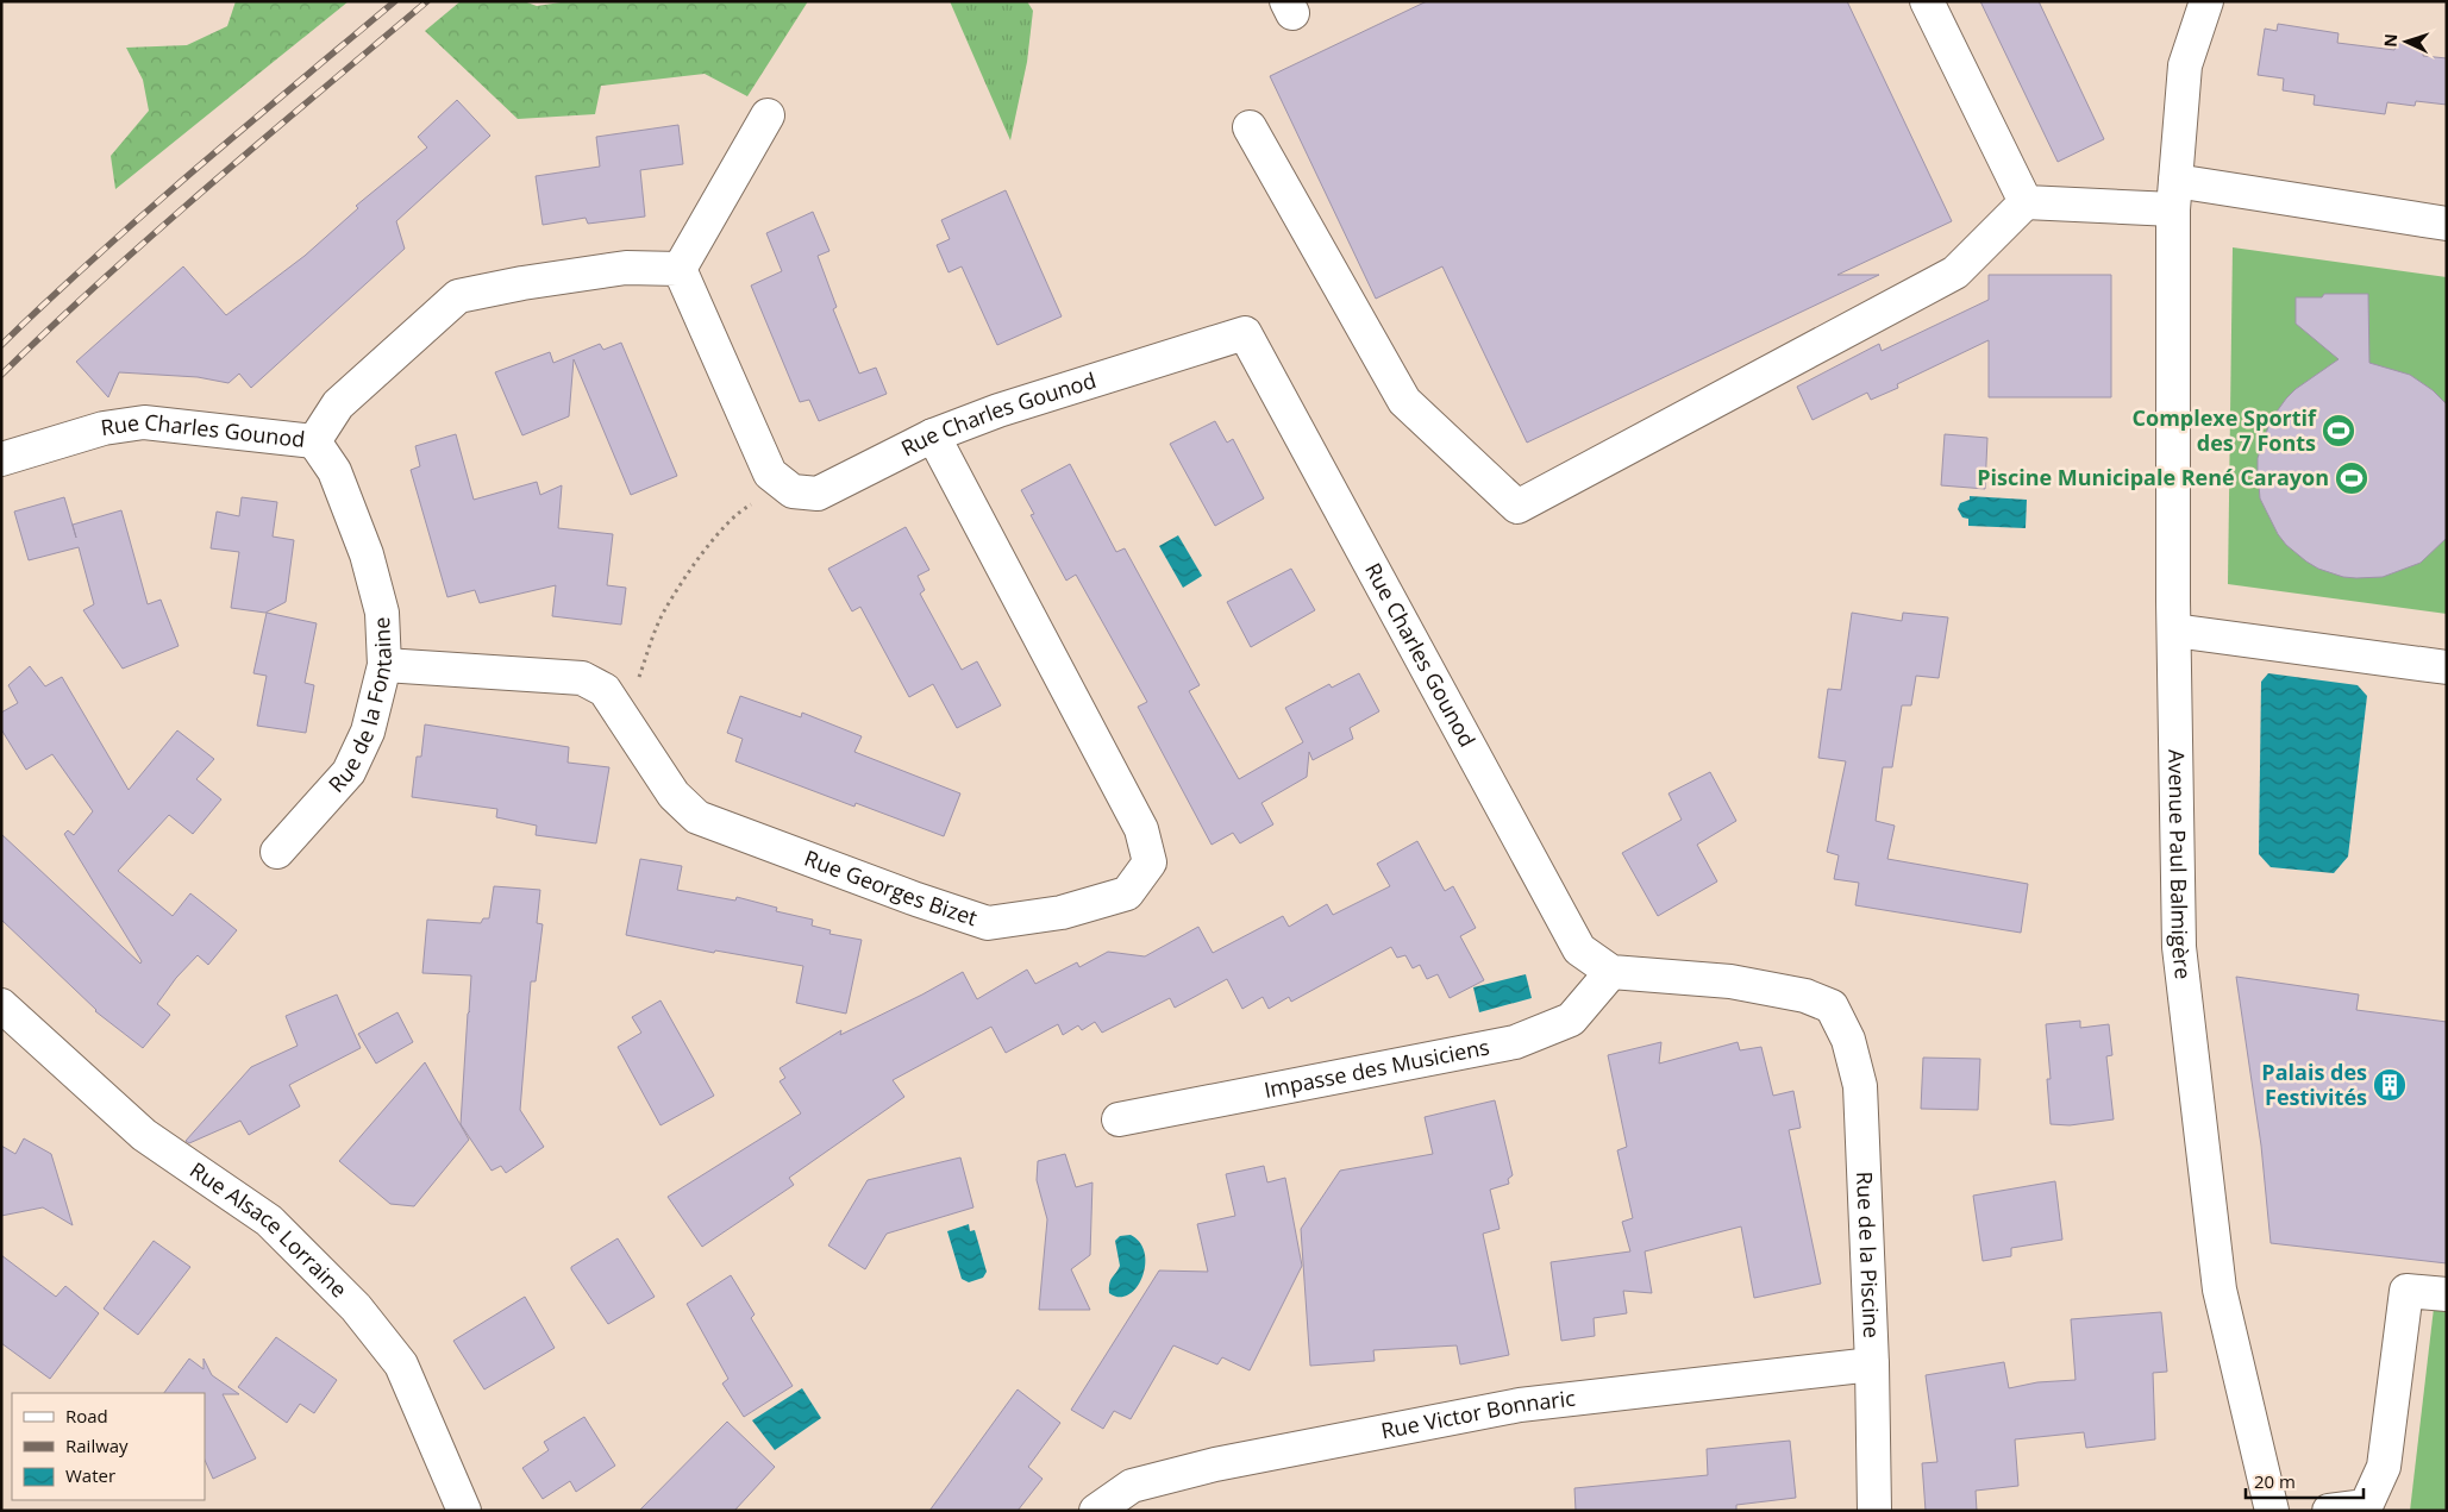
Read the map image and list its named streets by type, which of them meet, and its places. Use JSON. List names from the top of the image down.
{
  "streets": {
    "street": [
      "Rue Charles Gounod",
      "Rue de la Fontaine",
      "Avenue Paul Balmigère",
      "Rue Georges Bizet",
      "Impasse des Musiciens",
      "Rue Alsace Lorraine",
      "Rue de la Piscine",
      "Rue Victor Bonnaric"
    ]
  },
  "crossings": [
    ["Rue Charles Gounod", "Rue de la Fontaine"],
    ["Rue Charles Gounod", "Rue Georges Bizet"],
    ["Rue Charles Gounod", "Impasse des Musiciens"],
    ["Rue Charles Gounod", "Rue de la Piscine"],
    ["Rue de la Fontaine", "Rue Georges Bizet"],
    ["Impasse des Musiciens", "Rue de la Piscine"],
    ["Rue de la Piscine", "Rue Victor Bonnaric"]
  ],
  "places": {
    "sports": ["Complexe Sportif des 7 Fonts", "Piscine Municipale René Carayon"],
    "building": ["Palais des Festivités"]
  },
  "legend": ["Road", "Railway", "Water"],
  "scale_bar": "20 m",
  "north": "left"
}
